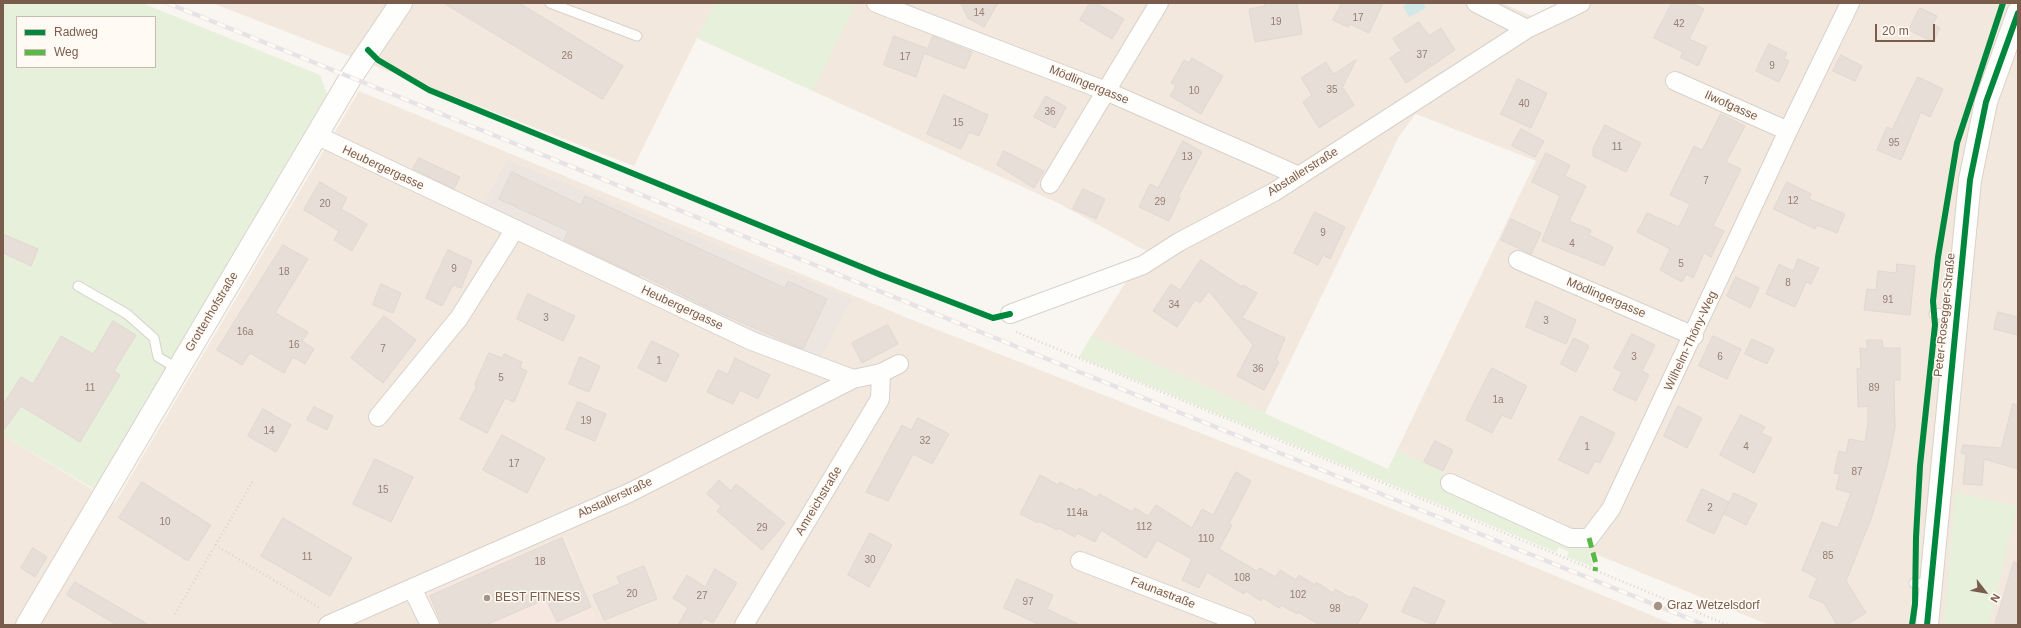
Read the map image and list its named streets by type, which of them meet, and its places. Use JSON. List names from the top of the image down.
{
  "streets": {
    "main road": ["Grottenhofstraße", "Peter-Rosegger-Straße"],
    "street": [
      "Mödlingergasse",
      "Ilwofgasse",
      "Heubergergasse",
      "Abstallerstraße",
      "Wilhelm-Thöny-Weg",
      "Amreichstraße",
      "Faunastraße"
    ]
  },
  "crossings": [
    ["Mödlingergasse", "Abstallerstraße"],
    ["Mödlingergasse", "Wilhelm-Thöny-Weg"],
    ["Ilwofgasse", "Wilhelm-Thöny-Weg"],
    ["Heubergergasse", "Abstallerstraße"],
    ["Heubergergasse", "Grottenhofstraße"],
    ["Abstallerstraße", "Amreichstraße"]
  ],
  "places": ["BEST FITNESS", "Graz Wetzelsdorf"],
  "house_numbers": [
    "14",
    "17",
    "19",
    "42",
    "37",
    "26",
    "17",
    "9",
    "35",
    "10",
    "40",
    "36",
    "15",
    "95",
    "11",
    "13",
    "7",
    "12",
    "29",
    "20",
    "9",
    "4",
    "5",
    "9",
    "18",
    "8",
    "91",
    "34",
    "3",
    "3",
    "16a",
    "16",
    "7",
    "3",
    "6",
    "1",
    "36",
    "5",
    "11",
    "89",
    "1a",
    "19",
    "14",
    "32",
    "1",
    "4",
    "17",
    "87",
    "15",
    "2",
    "114a",
    "10",
    "112",
    "29",
    "110",
    "85",
    "11",
    "30",
    "18",
    "108",
    "20",
    "102",
    "27",
    "97",
    "98"
  ],
  "legend": ["Radweg", "Weg"],
  "scale_bar": "20 m",
  "north": "bottom right"
}
